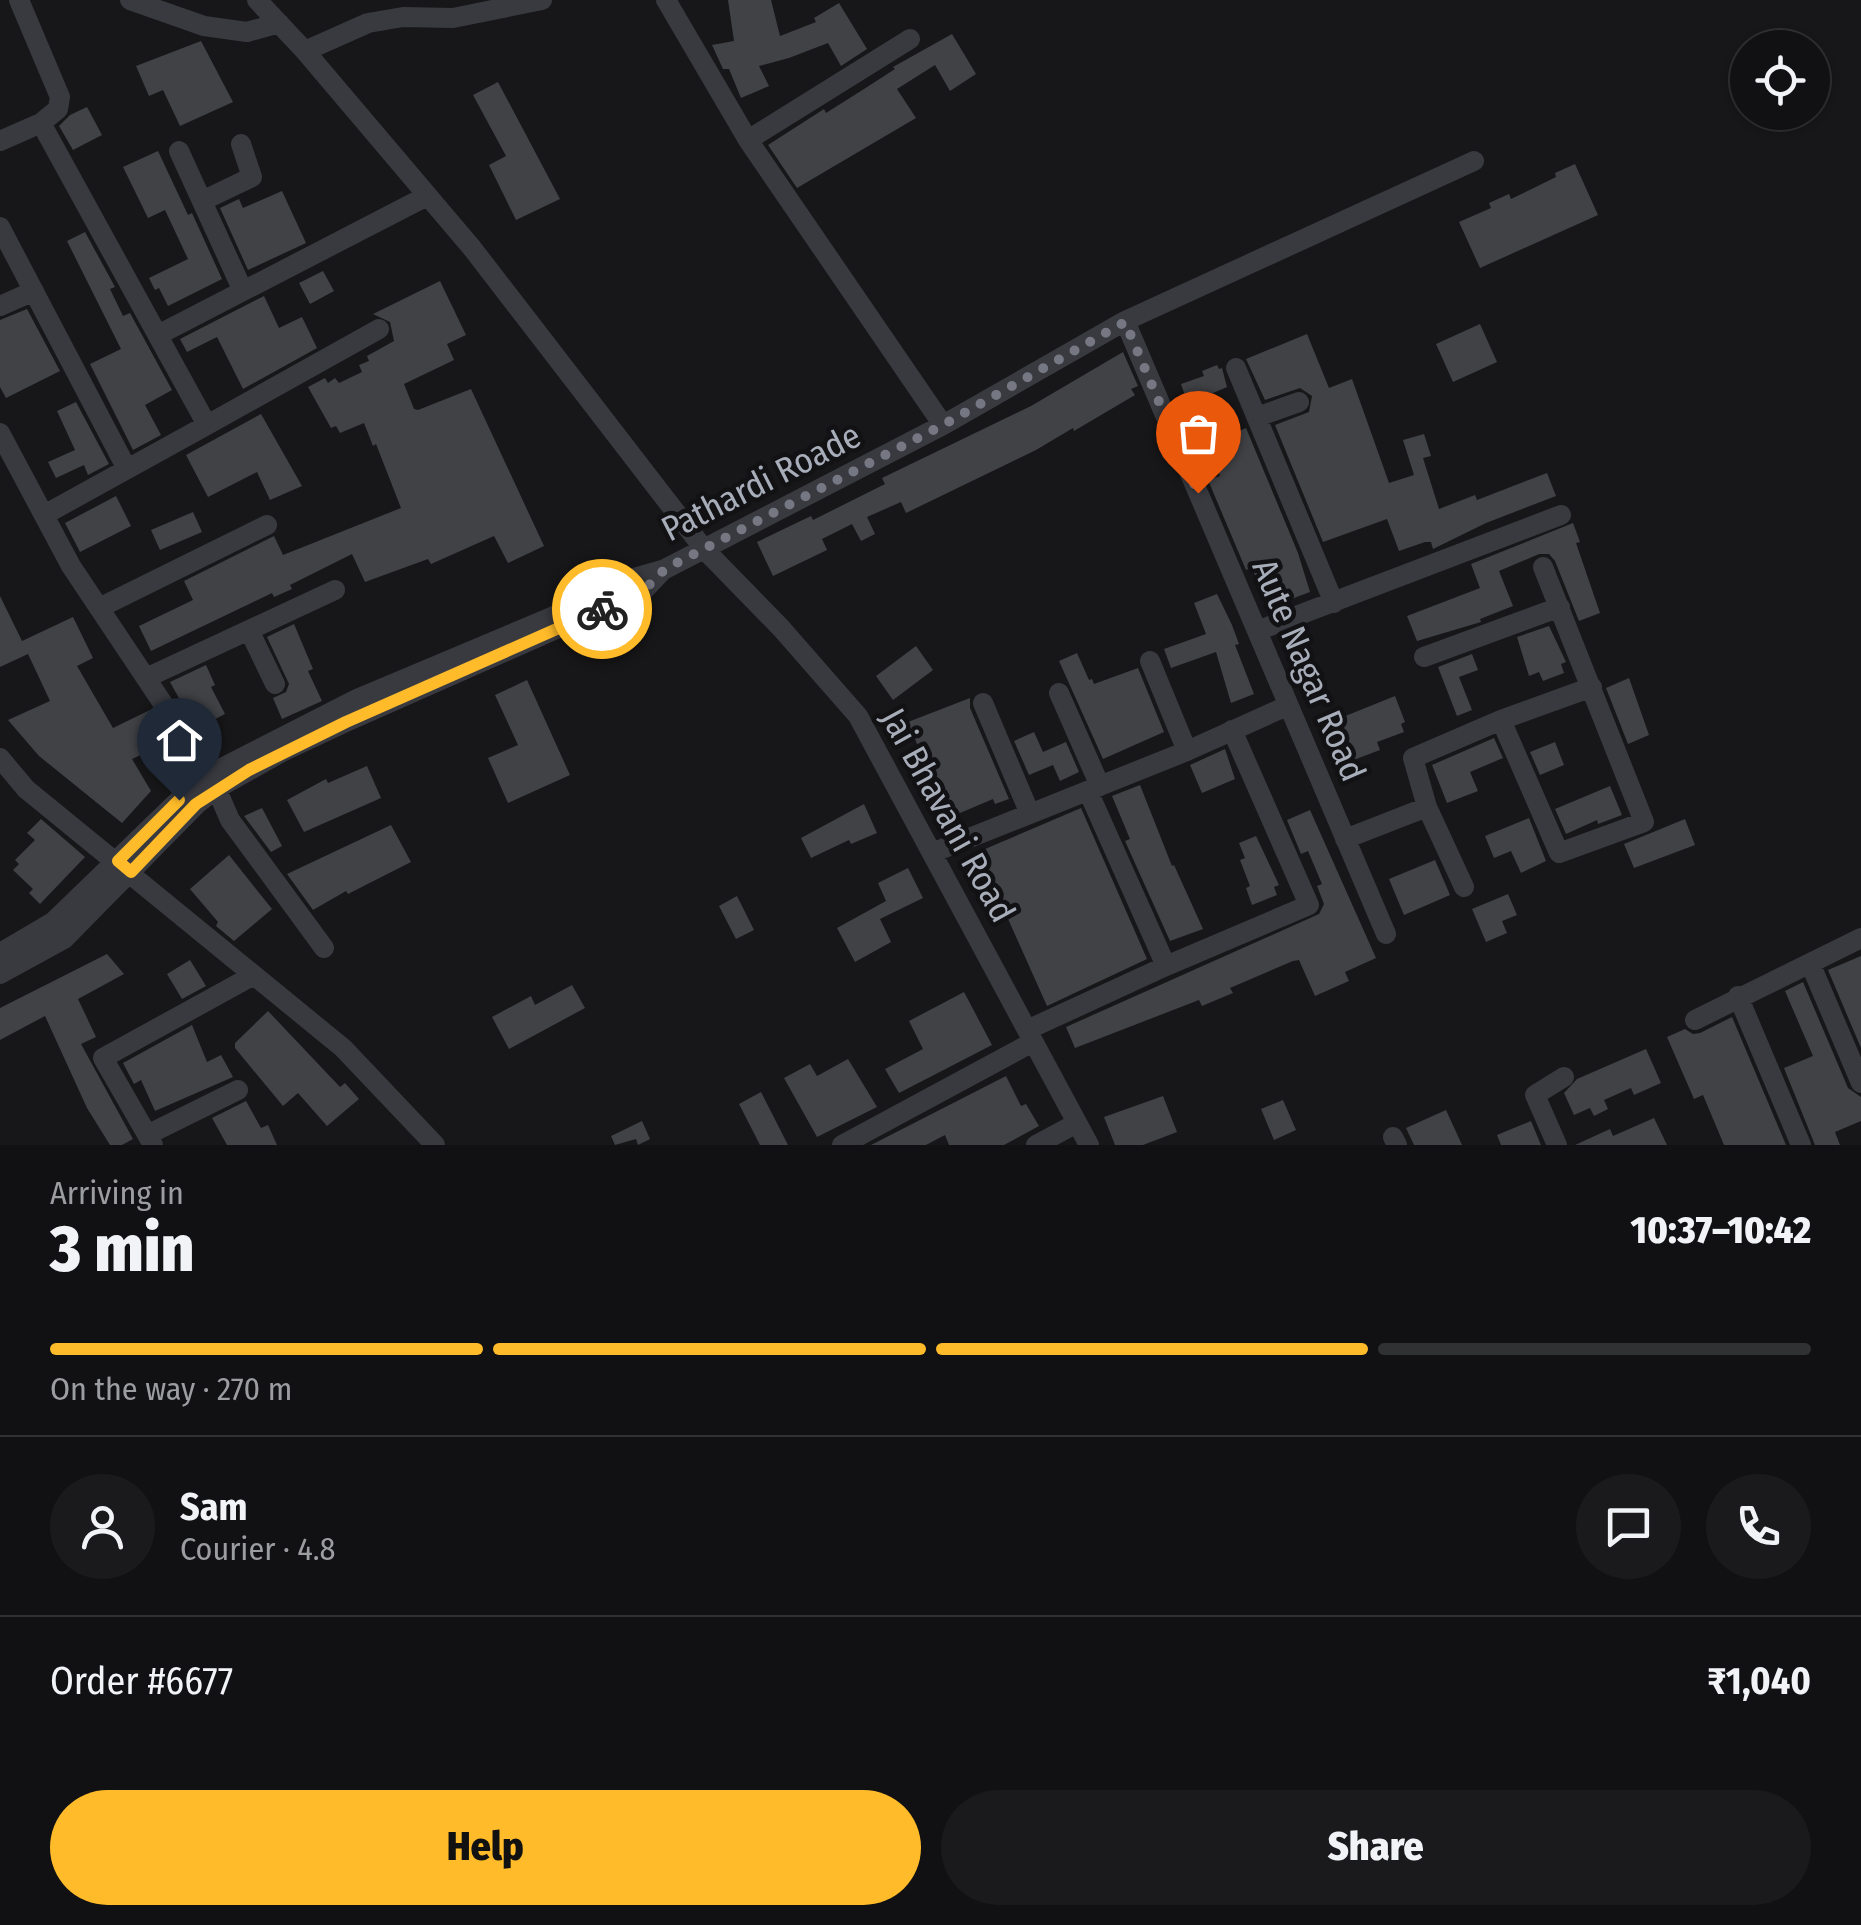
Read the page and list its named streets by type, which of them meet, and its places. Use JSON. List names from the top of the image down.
{
  "streets": {
    "street": ["Pathardi Roade", "Aute Nagar Road", "Jai Bhavani Road"]
  },
  "crossings": [
    ["Pathardi Roade", "Aute Nagar Road"],
    ["Pathardi Roade", "Jai Bhavani Road"]
  ],
  "page": {
    "heading": ["3 min", "Arriving in", "10:37–10:42"],
    "panel": [
      "Sam",
      "Courier · 4.8",
      "Order #6677",
      "₹1,040"
    ],
    "bar": "On the way · 270 m",
    "buttons": ["Help", "Share"]
  }
}
